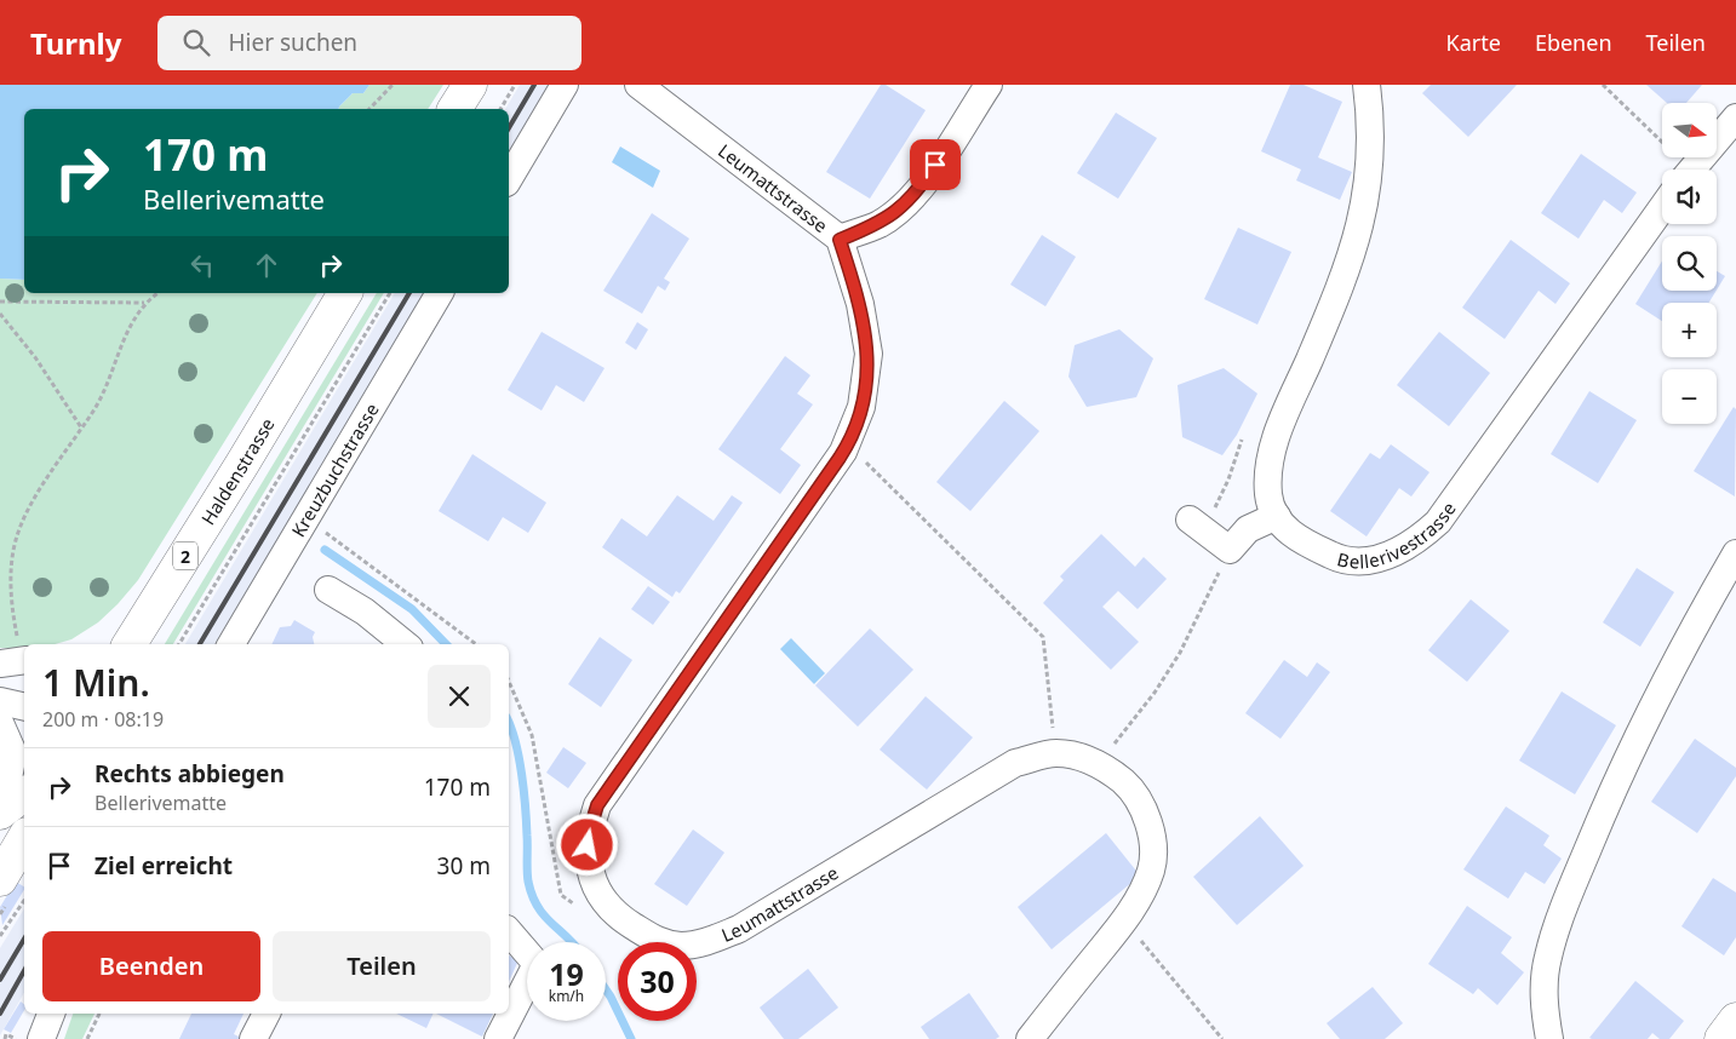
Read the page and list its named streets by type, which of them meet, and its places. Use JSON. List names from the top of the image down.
{
  "streets": {
    "main road": ["Haldenstrasse", "2"],
    "street": ["Leumattstrasse", "Kreuzbuchstrasse", "Bellerivestrasse"]
  },
  "north": "right",
  "page": {
    "header": "Turnly",
    "search": "Hier suchen",
    "nav": ["Karte", "Ebenen", "Teilen"],
    "map_buttons": ["+", "−"],
    "turn": ["170 m", "Bellerivematte"],
    "heading": ["1 Min.", "200 m · 08:19"],
    "list": [
      {
        "name": "Rechts abbiegen",
        "note": "Bellerivematte",
        "value": "170 m"
      },
      {
        "name": "Ziel erreicht",
        "value": "30 m"
      }
    ],
    "buttons": ["Beenden", "Teilen"],
    "speed": "19 km/h",
    "limit": "30"
  }
}
